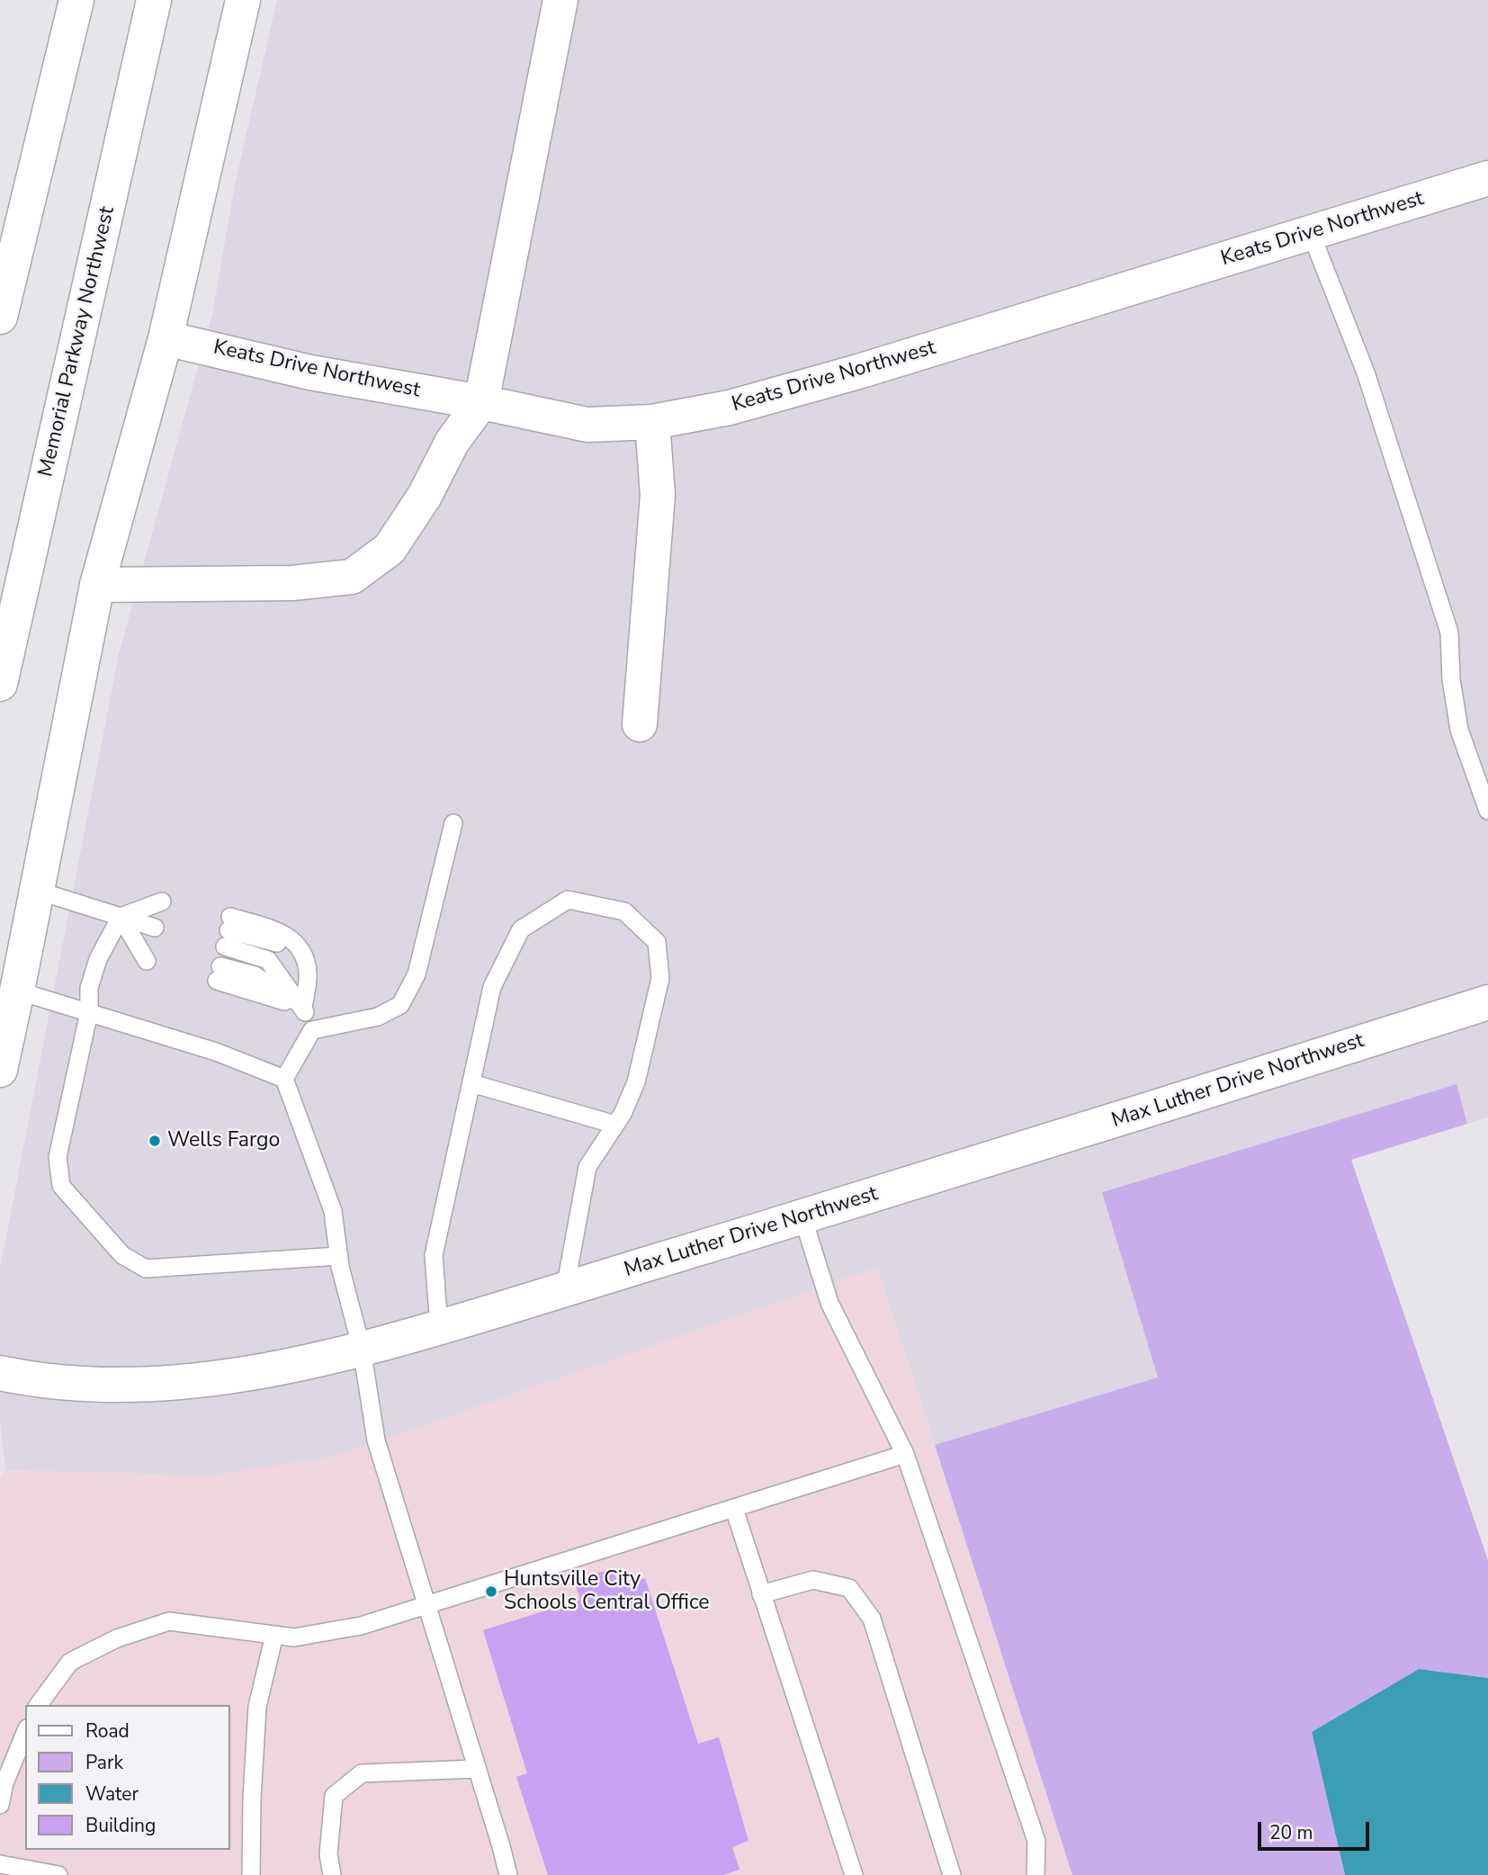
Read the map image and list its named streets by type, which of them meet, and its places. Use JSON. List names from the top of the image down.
{
  "streets": {
    "main road": ["Keats Drive Northwest", "Memorial Parkway Northwest", "Max Luther Drive Northwest"]
  },
  "places": ["Wells Fargo", "Huntsville City Schools Central Office"],
  "legend": [
    "Road",
    "Park",
    "Water",
    "Building"
  ],
  "scale_bar": "20 m"
}
